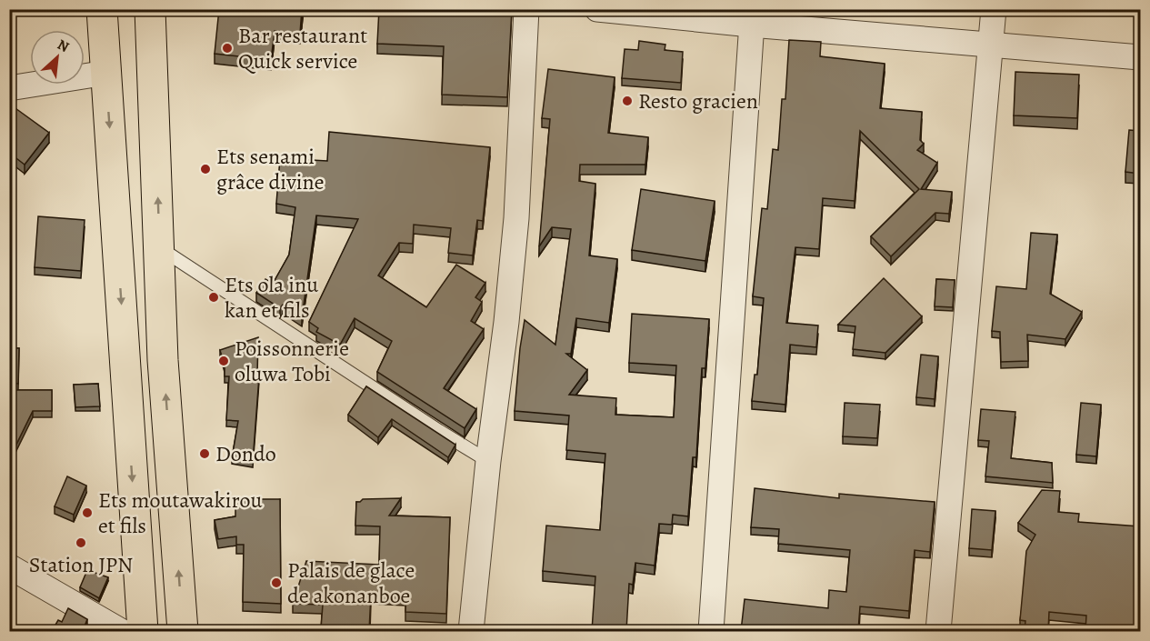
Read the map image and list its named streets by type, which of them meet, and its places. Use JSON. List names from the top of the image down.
{
  "places": [
    "Bar restaurant Quick service",
    "Resto gracien",
    "Ets senami grâce divine",
    "Ets ola inu kan et fils",
    "Poissonnerie oluwa Tobi",
    "Dondo",
    "Ets moutawakirou et fils",
    "Station JPN",
    "Palais de glace de akonanboe"
  ],
  "north": "top right"
}
